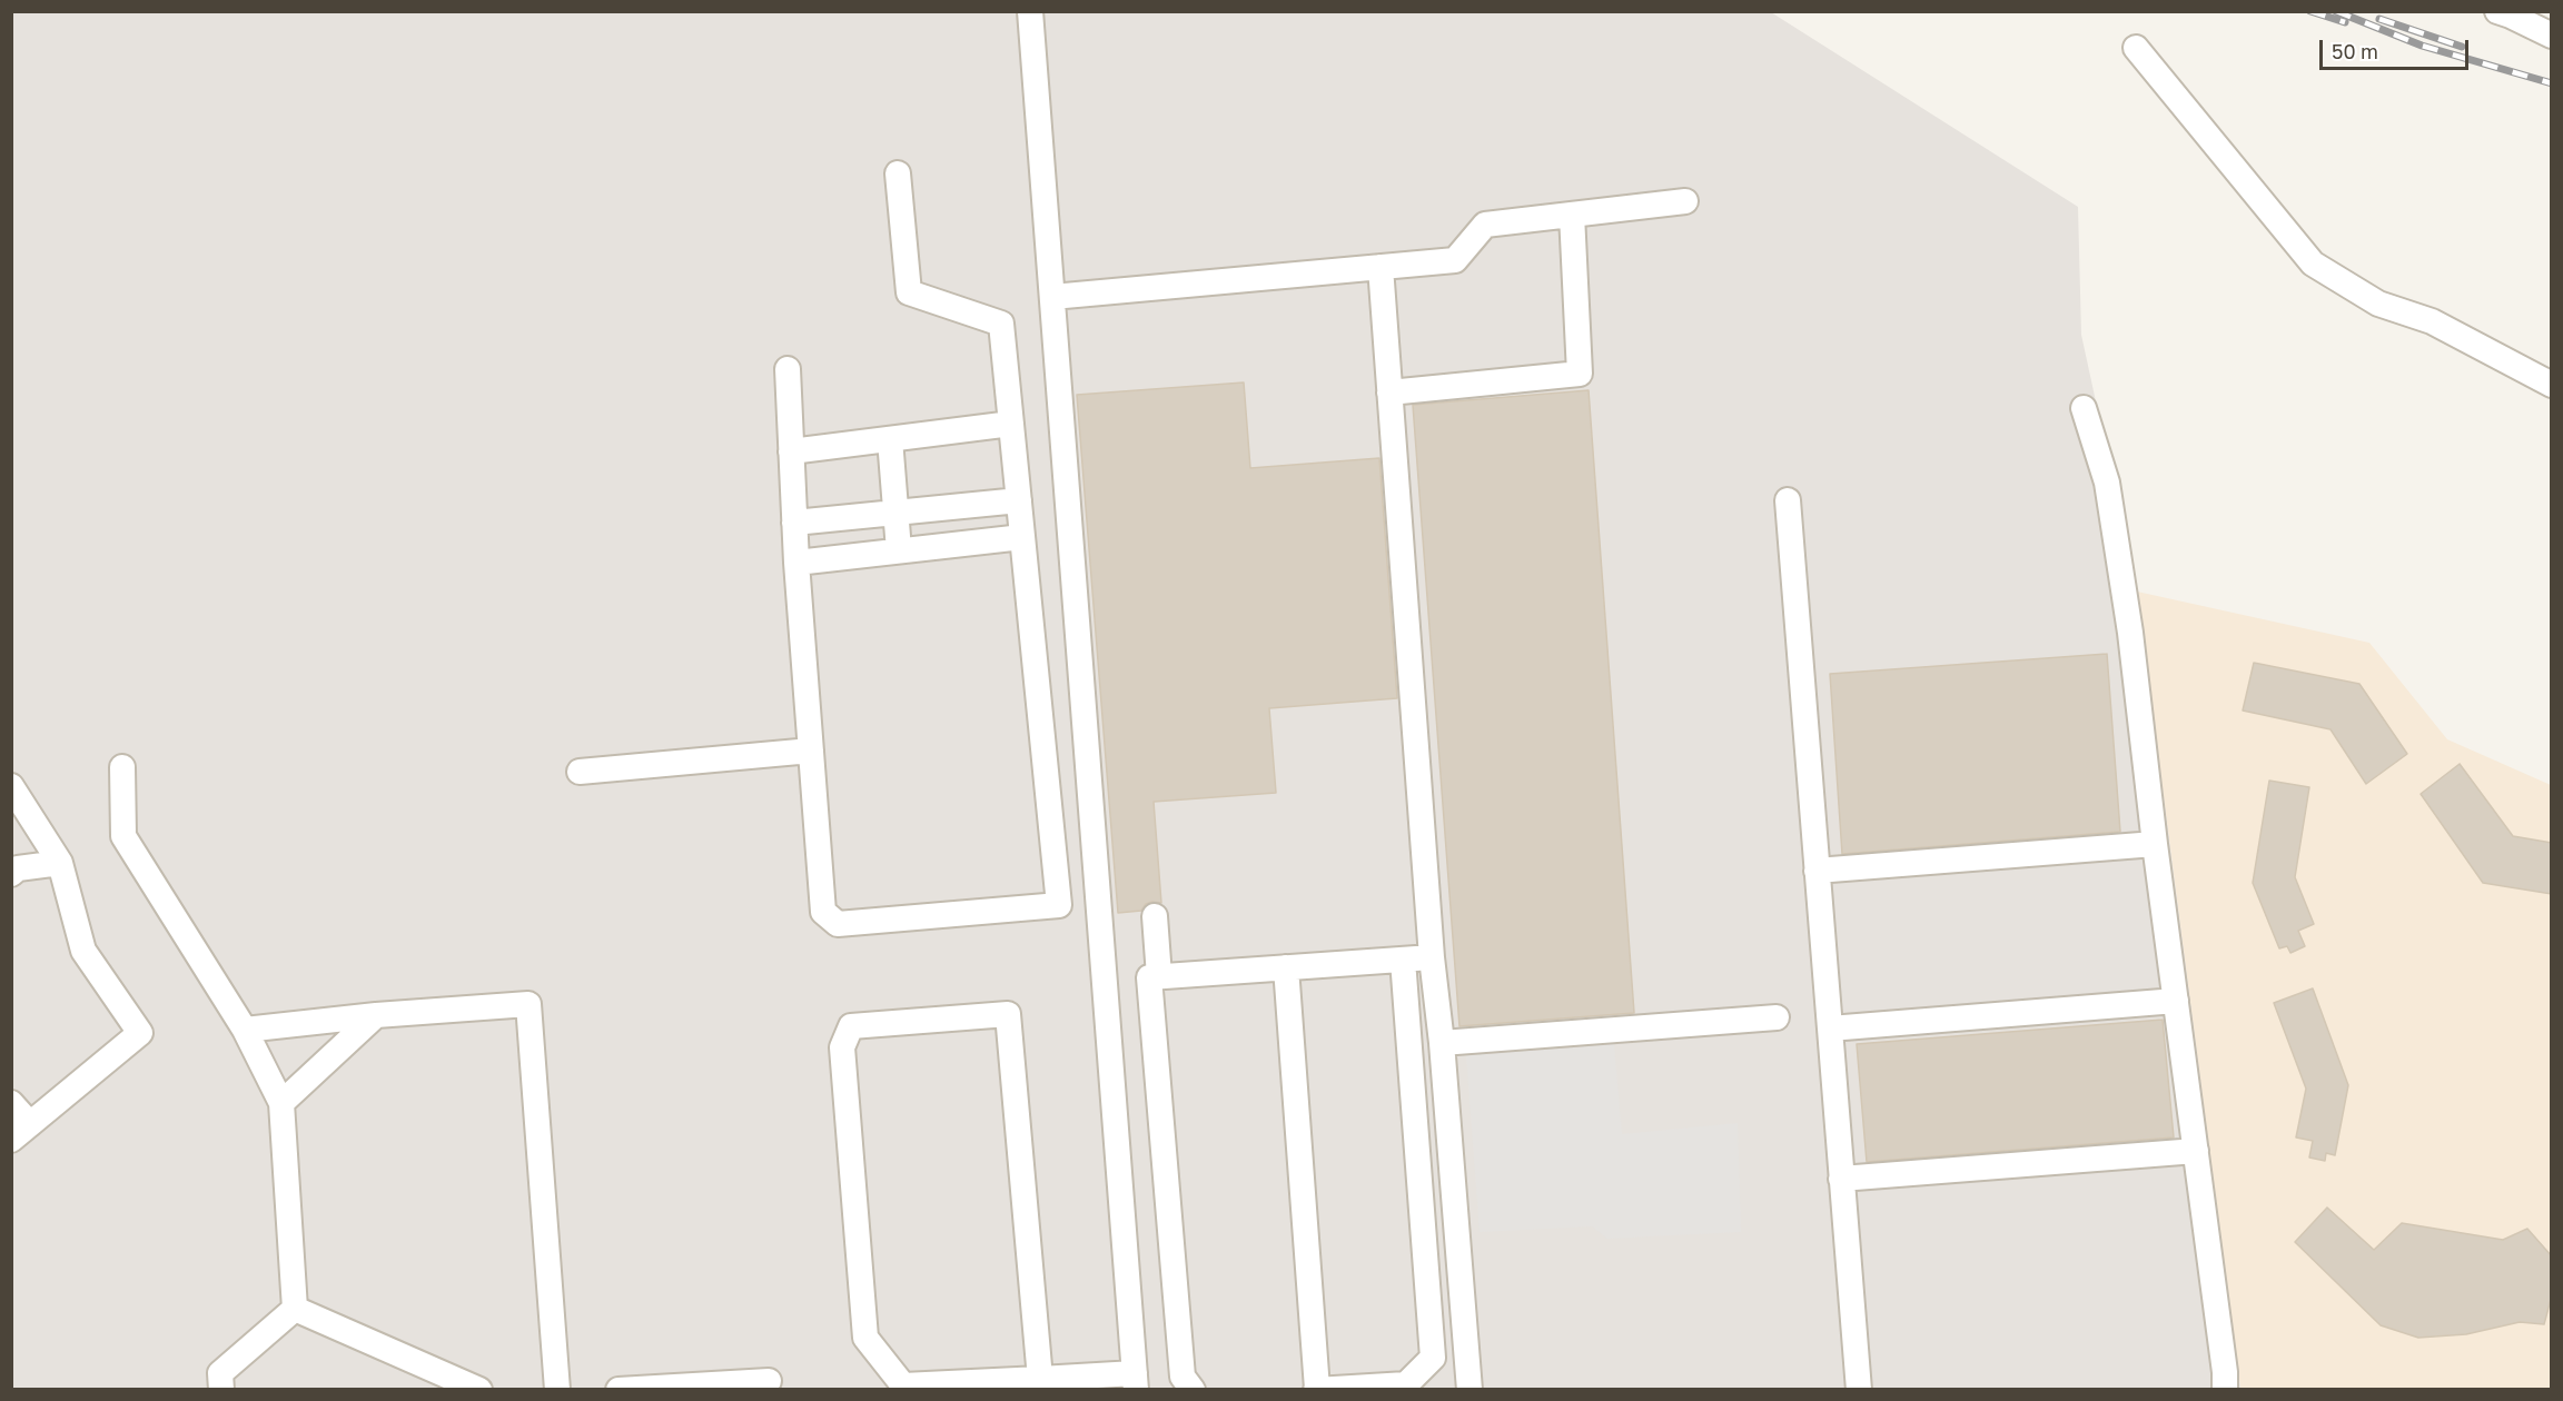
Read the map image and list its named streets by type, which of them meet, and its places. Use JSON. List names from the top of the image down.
{
  "scale_bar": "50 m"
}
